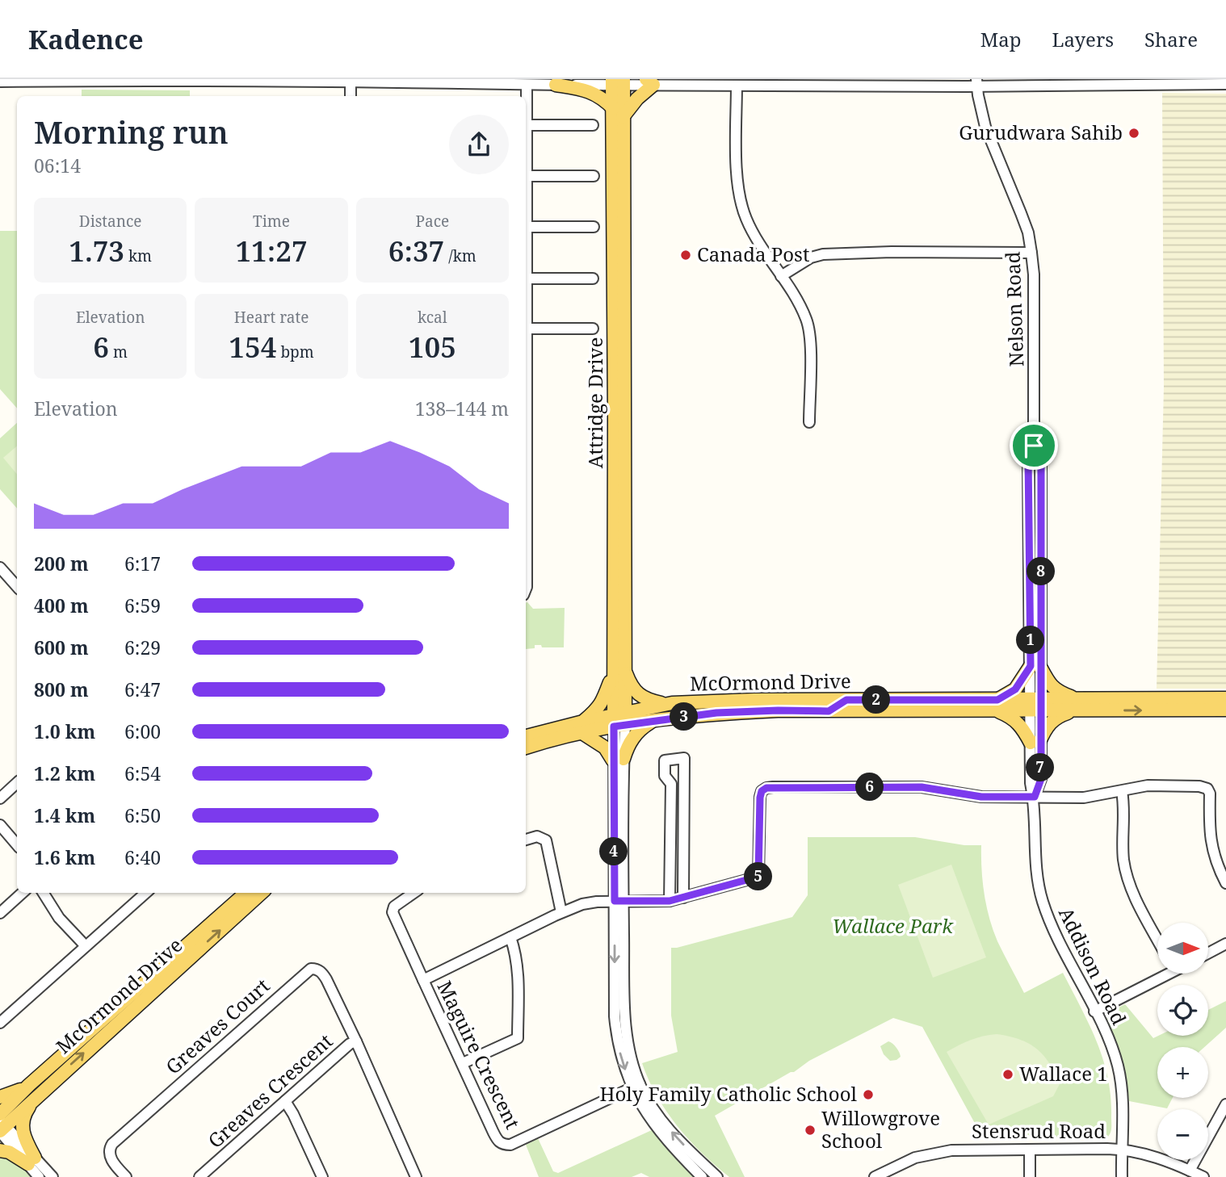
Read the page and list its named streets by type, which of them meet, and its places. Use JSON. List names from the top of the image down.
{
  "streets": {
    "main road": ["Attridge Drive", "McOrmond Drive"],
    "street": [
      "Nelson Road",
      "Addison Road",
      "Greaves Court",
      "Maguire Crescent",
      "Greaves Crescent",
      "Stensrud Road"
    ]
  },
  "crossings": [
    ["Nelson Road", "McOrmond Drive"],
    ["Nelson Road", "Addison Road"],
    ["Attridge Drive", "McOrmond Drive"],
    ["McOrmond Drive", "Addison Road"],
    ["Addison Road", "Maguire Crescent"],
    ["Addison Road", "Stensrud Road"],
    ["Greaves Court", "Greaves Crescent"]
  ],
  "parks": ["Wallace Park"],
  "places": [
    "Gurudwara Sahib",
    "Canada Post",
    "Wallace 1",
    "Holy Family Catholic School",
    "Willowgrove School"
  ],
  "north": "right",
  "page": {
    "header": "Kadence",
    "nav": ["Map", "Layers", "Share"],
    "heading": ["Morning run", "06:14"],
    "stats": [
      ["Distance", "1.73 km"],
      ["Time", "11:27"],
      ["Pace", "6:37 /km"],
      ["Elevation", "6 m"],
      ["Heart rate", "154 bpm"],
      ["kcal", "105"]
    ],
    "chart": ["Elevation", "138–144 m"],
    "list": [
      {
        "name": "200 m",
        "note": "6:17"
      },
      {
        "name": "400 m",
        "note": "6:59"
      },
      {
        "name": "600 m",
        "note": "6:29"
      },
      {
        "name": "800 m",
        "note": "6:47"
      },
      {
        "name": "1.0 km",
        "note": "6:00"
      },
      {
        "name": "1.2 km",
        "note": "6:54"
      },
      {
        "name": "1.4 km",
        "note": "6:50"
      },
      {
        "name": "1.6 km",
        "note": "6:40"
      }
    ],
    "pins": [
      "8",
      "1",
      "2",
      "3",
      "7",
      "6",
      "4",
      "5"
    ],
    "map_buttons": ["+", "−"]
  }
}
